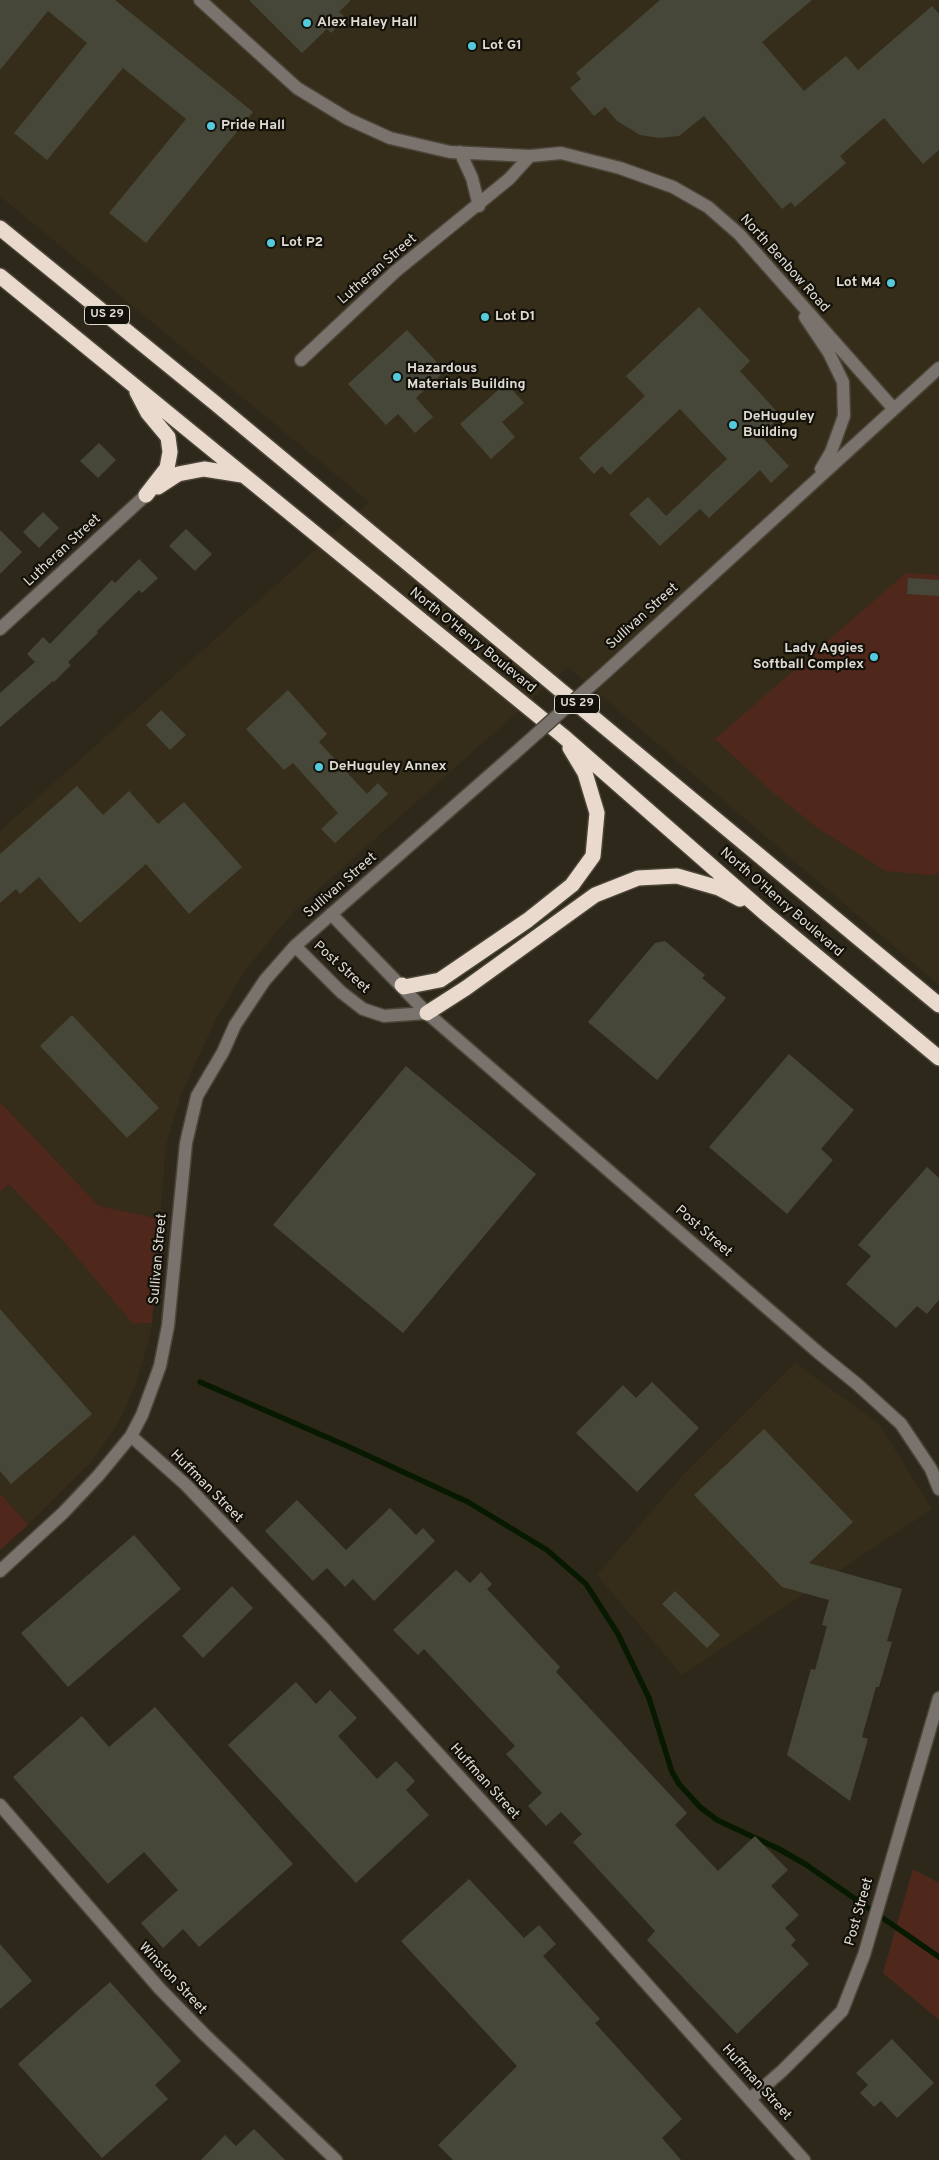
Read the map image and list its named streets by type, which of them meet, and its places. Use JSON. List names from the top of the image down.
{
  "streets": {
    "highway": ["US 29", "North O'Henry Boulevard"],
    "street": [
      "North Benbow Road",
      "Lutheran Street",
      "Sullivan Street",
      "Post Street",
      "Huffman Street",
      "Winston Street"
    ]
  },
  "crossings": [
    ["North Benbow Road", "Lutheran Street"],
    ["North Benbow Road", "Sullivan Street"],
    ["Sullivan Street", "Post Street"],
    ["Sullivan Street", "Huffman Street"],
    ["Post Street", "Huffman Street"]
  ],
  "places": [
    "Alex Haley Hall",
    "Lot G1",
    "Pride Hall",
    "Lot P2",
    "Lot M4",
    "Lot D1",
    "Hazardous Materials Building",
    "DeHuguley Building",
    "Lady Aggies Softball Complex",
    "DeHuguley Annex"
  ]
}
